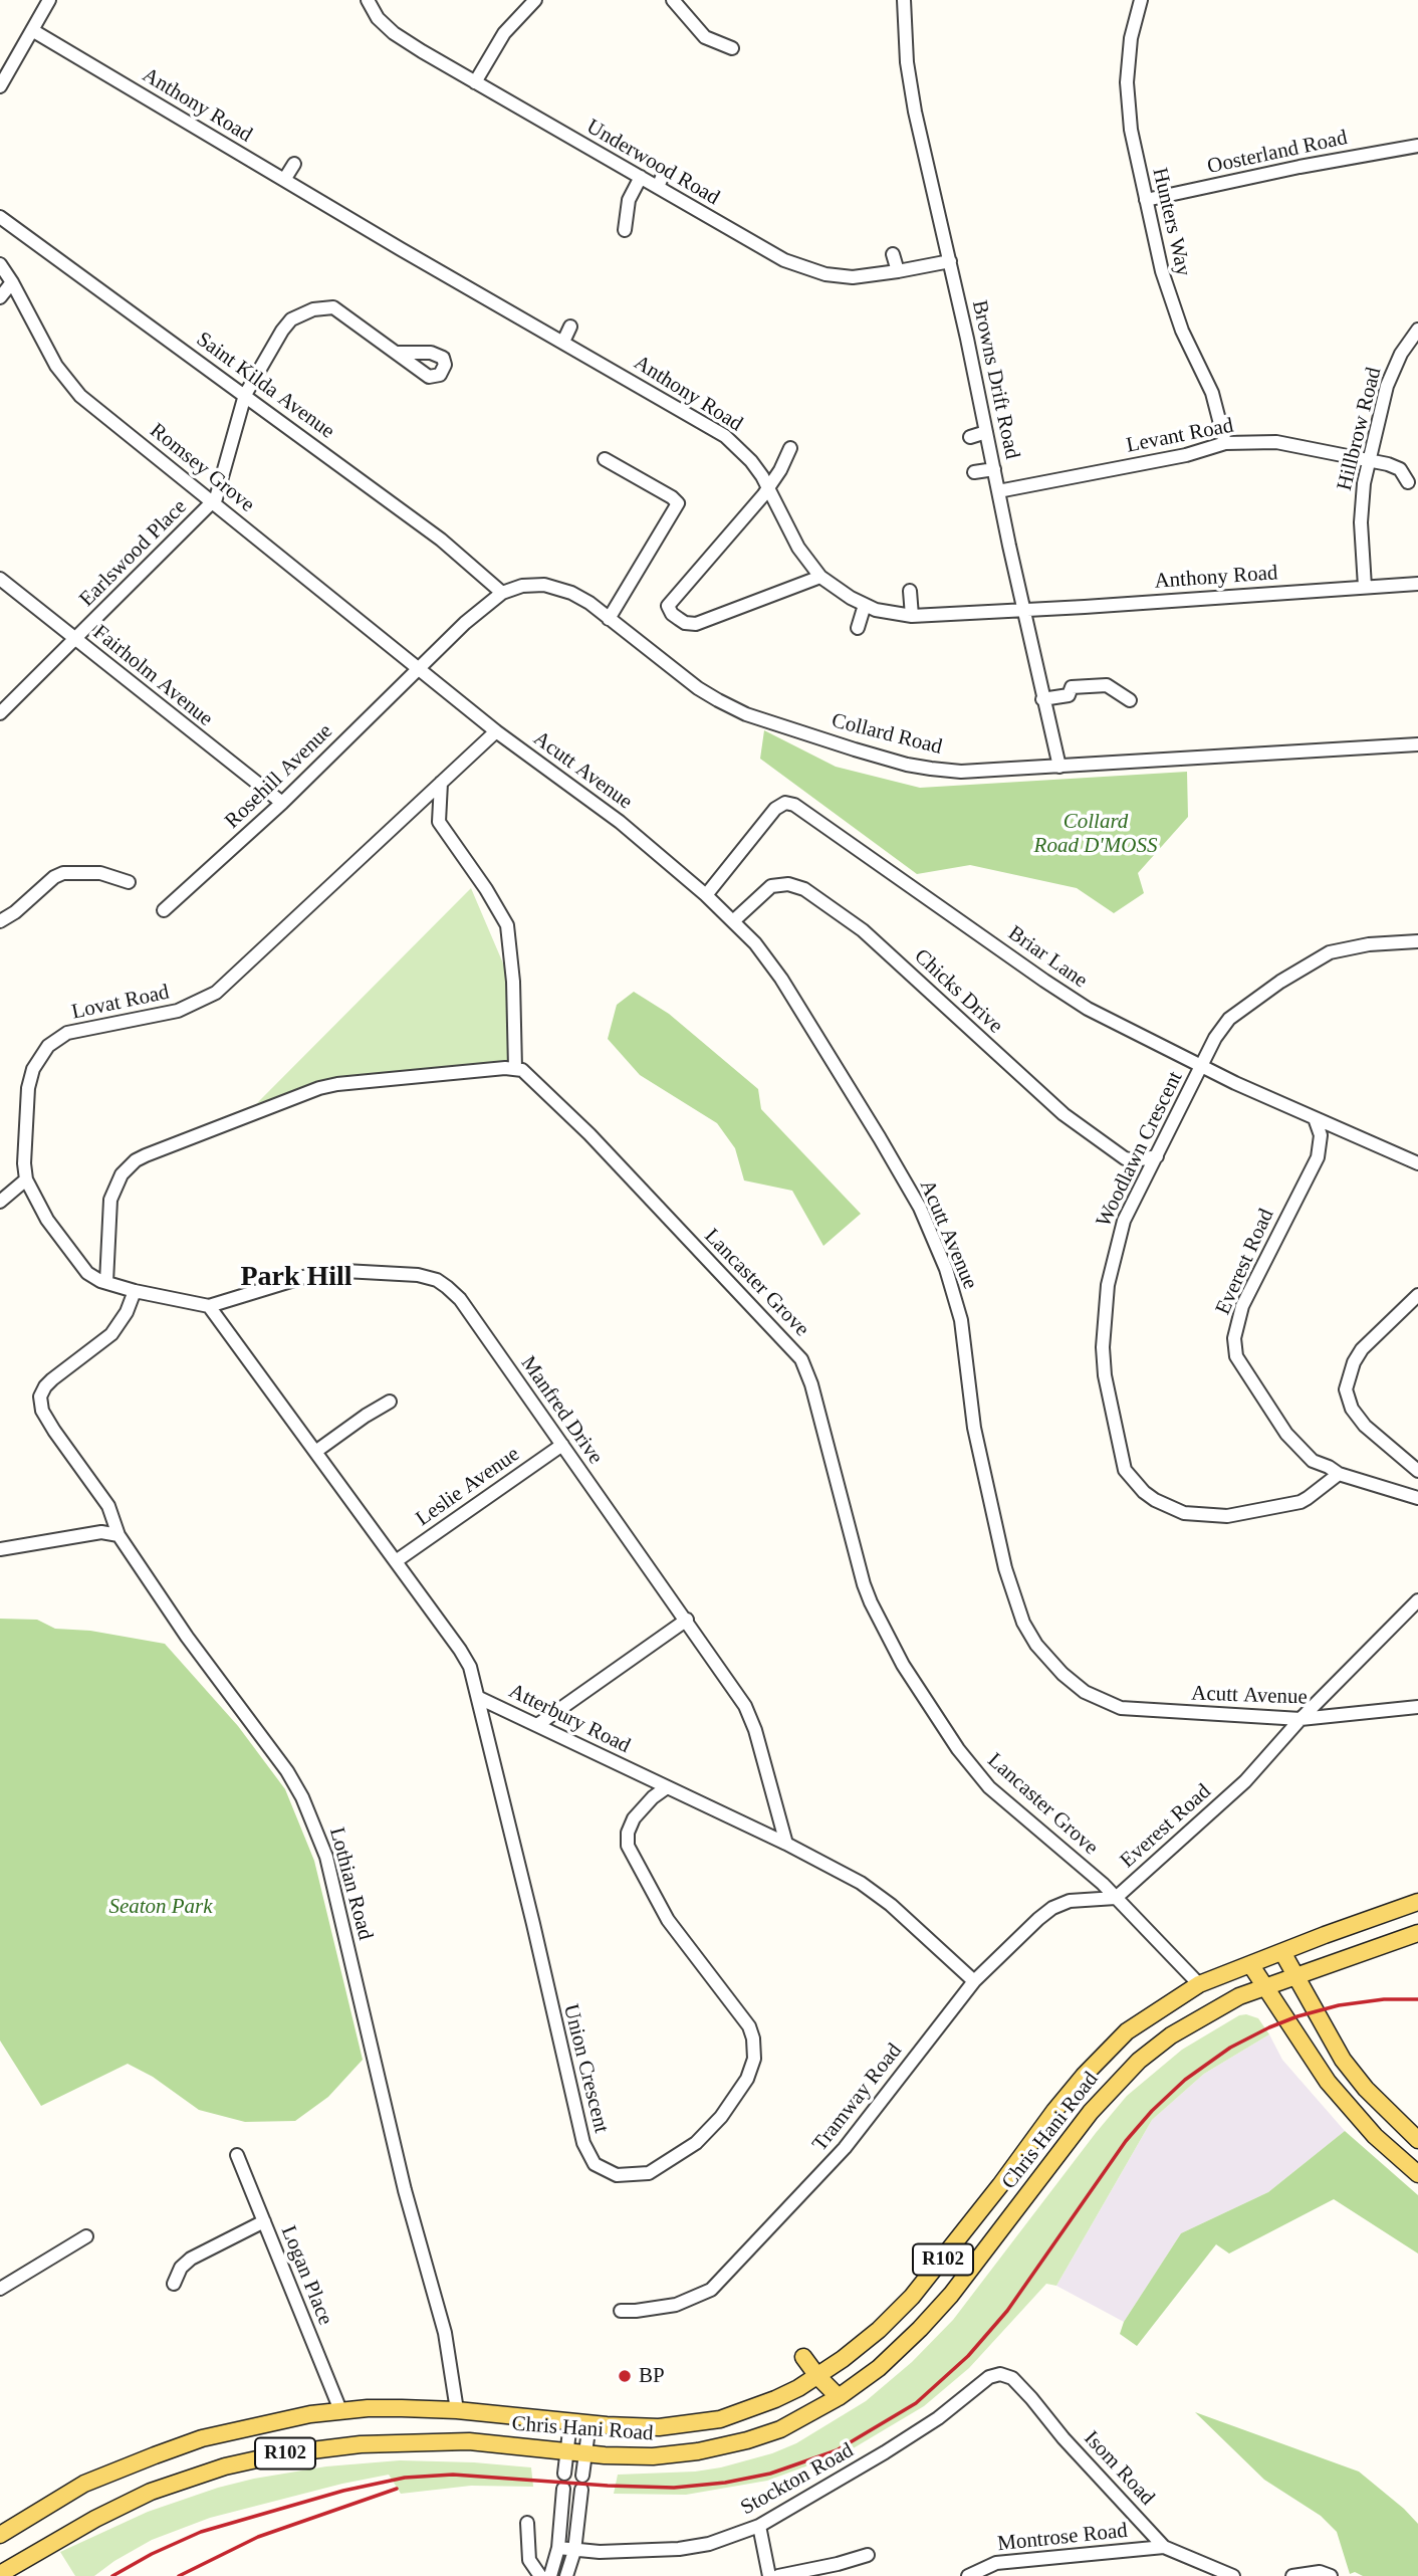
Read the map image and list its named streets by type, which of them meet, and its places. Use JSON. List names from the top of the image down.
{
  "streets": {
    "main road": ["Chris Hani Road", "R102"],
    "street": [
      "Anthony Road",
      "Oosterland Road",
      "Underwood Road",
      "Hunters Way",
      "Browns Drift Road",
      "Saint Kilda Avenue",
      "Hillbrow Road",
      "Levant Road",
      "Romsey Grove",
      "Earlswood Place",
      "Fairholm Avenue",
      "Collard Road",
      "Acutt Avenue",
      "Rosehill Avenue",
      "Briar Lane",
      "Chicks Drive",
      "Lovat Road",
      "Woodlawn Crescent",
      "Everest Road",
      "Lancaster Grove",
      "Manfred Drive",
      "Leslie Avenue",
      "Atterbury Road",
      "Lothian Road",
      "Union Crescent",
      "Tramway Road",
      "Logan Place",
      "Isom Road",
      "Stockton Road",
      "Montrose Road"
    ]
  },
  "crossings": [
    ["Anthony Road", "Browns Drift Road"],
    ["Anthony Road", "Hillbrow Road"],
    ["Oosterland Road", "Hunters Way"],
    ["Underwood Road", "Browns Drift Road"],
    ["Hunters Way", "Levant Road"],
    ["Browns Drift Road", "Levant Road"],
    ["Browns Drift Road", "Collard Road"],
    ["Saint Kilda Avenue", "Earlswood Place"],
    ["Saint Kilda Avenue", "Collard Road"],
    ["Hillbrow Road", "Levant Road"],
    ["Romsey Grove", "Earlswood Place"],
    ["Romsey Grove", "Collard Road"],
    ["Romsey Grove", "Acutt Avenue"],
    ["Romsey Grove", "Rosehill Avenue"],
    ["Earlswood Place", "Fairholm Avenue"],
    ["Fairholm Avenue", "Rosehill Avenue"],
    ["Collard Road", "Acutt Avenue"],
    ["Collard Road", "Rosehill Avenue"],
    ["Acutt Avenue", "Rosehill Avenue"],
    ["Acutt Avenue", "Briar Lane"],
    ["Acutt Avenue", "Chicks Drive"],
    ["Acutt Avenue", "Lovat Road"],
    ["Acutt Avenue", "Everest Road"],
    ["Briar Lane", "Woodlawn Crescent"],
    ["Briar Lane", "Everest Road"],
    ["Chicks Drive", "Woodlawn Crescent"],
    ["Woodlawn Crescent", "Everest Road"],
    ["Everest Road", "Lancaster Grove"],
    ["Everest Road", "Tramway Road"],
    ["Lancaster Grove", "Tramway Road"],
    ["Lancaster Grove", "Chris Hani Road"],
    ["Manfred Drive", "Leslie Avenue"],
    ["Manfred Drive", "Atterbury Road"],
    ["Leslie Avenue", "Atterbury Road"],
    ["Atterbury Road", "Union Crescent"],
    ["Atterbury Road", "Tramway Road"],
    ["Lothian Road", "Chris Hani Road"],
    ["Chris Hani Road", "Logan Place"],
    ["Isom Road", "Stockton Road"],
    ["Isom Road", "Montrose Road"]
  ],
  "districts": ["Park Hill"],
  "parks": ["Collard Road D'MOSS", "Seaton Park"],
  "places": ["BP"]
}
